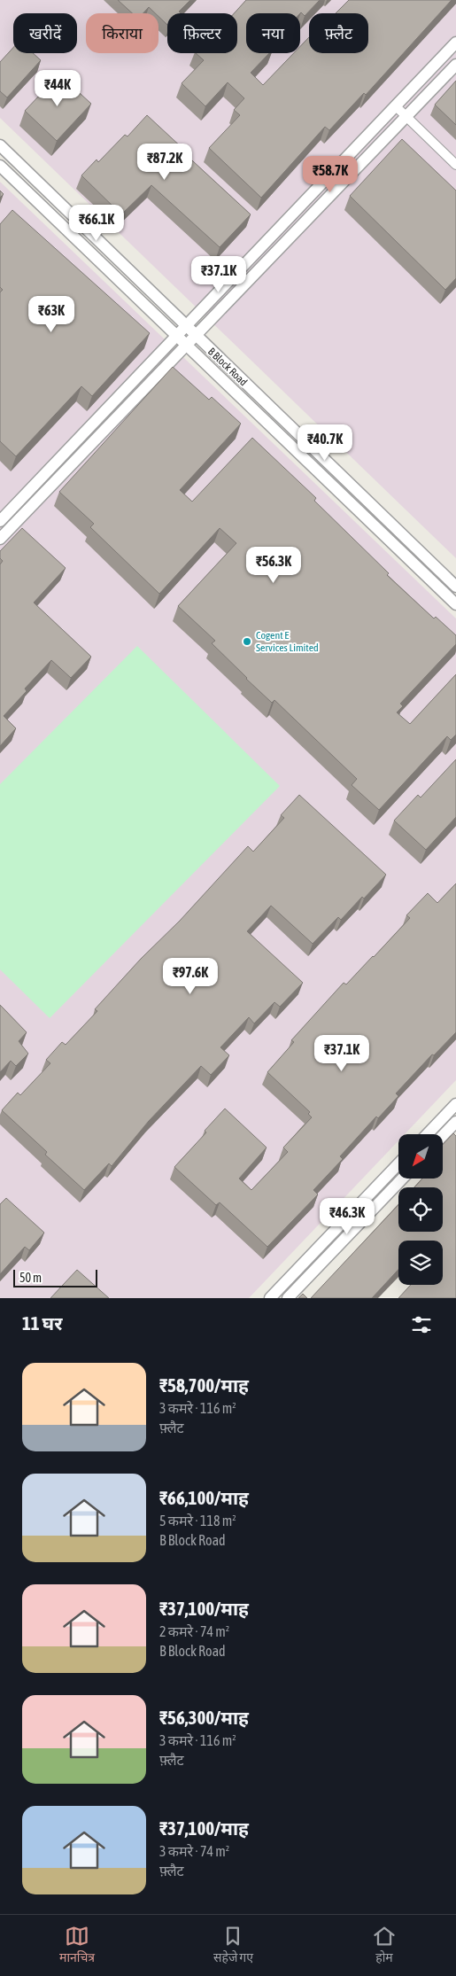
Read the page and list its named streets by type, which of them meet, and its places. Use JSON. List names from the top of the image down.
{
  "streets": {
    "street": ["B Block Road"]
  },
  "places": ["Cogent E Services Limited"],
  "scale_bar": "50 m",
  "north": "bottom left",
  "page": {
    "chip": [
      "खरीदें",
      "किराया",
      "फ़िल्टर",
      "नया",
      "फ़्लैट"
    ],
    "price": [
      "₹44K",
      "₹87.2K",
      "₹58.7K",
      "₹66.1K",
      "₹37.1K",
      "₹63K",
      "₹40.7K",
      "₹56.3K",
      "₹97.6K",
      "₹37.1K",
      "₹46.3K"
    ],
    "scale": "50 m",
    "heading": "11 घर",
    "list": [
      {
        "name": "₹58,700/माह",
        "note": "3 कमरे · 116 m² · फ़्लैट"
      },
      {
        "name": "₹66,100/माह",
        "note": "5 कमरे · 118 m² · B Block Road"
      },
      {
        "name": "₹37,100/माह",
        "note": "2 कमरे · 74 m² · B Block Road"
      },
      {
        "name": "₹56,300/माह",
        "note": "3 कमरे · 116 m² · फ़्लैट"
      },
      {
        "name": "₹37,100/माह",
        "note": "3 कमरे · 74 m² · फ़्लैट"
      }
    ],
    "tabs": ["मानचित्र", "सहेजे गए", "होम"]
  }
}
